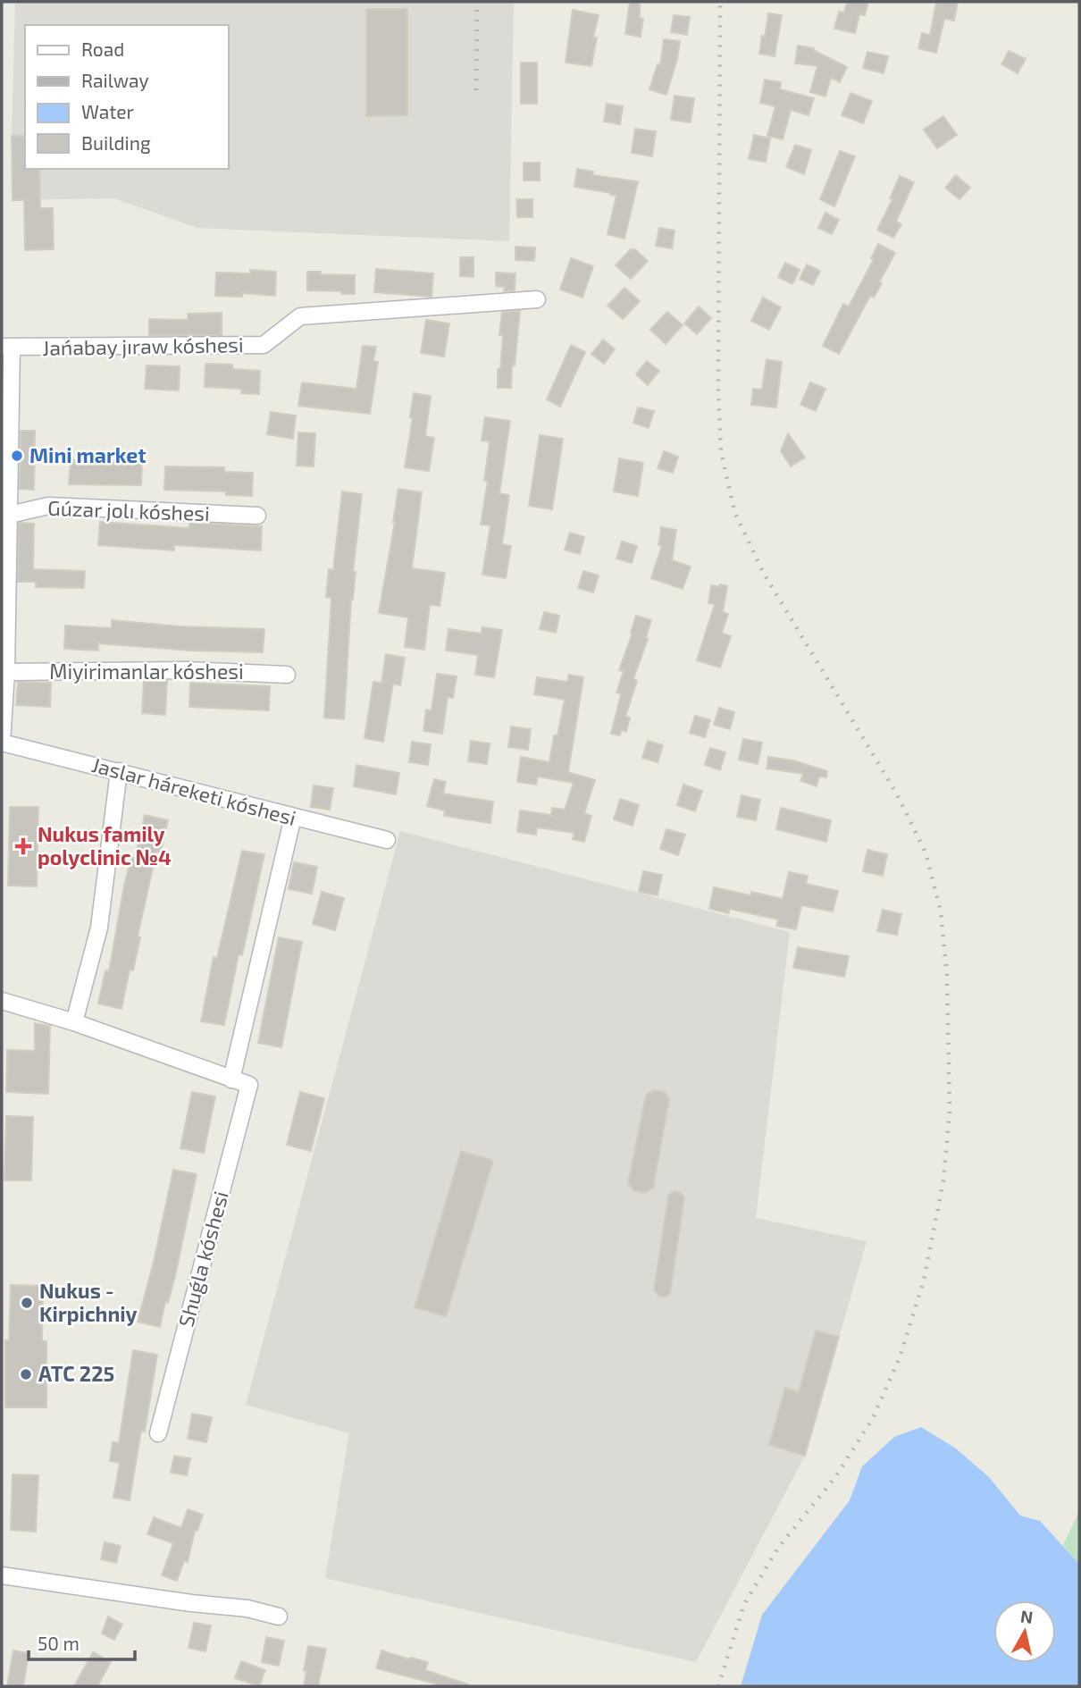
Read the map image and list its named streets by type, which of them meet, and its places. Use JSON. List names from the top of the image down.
{
  "streets": {
    "street": [
      "Jańabay jıraw kóshesi",
      "Gúzar jolı kóshesi",
      "Miyirimanlar kóshesi",
      "Jaslar háreketi kóshesi",
      "Shuǵla kóshesi"
    ]
  },
  "places": {
    "other": ["Mini market", "Nukus - Kirpichniy", "АТС 225"],
    "health": ["Nukus family polyclinic №4"]
  },
  "legend": [
    "Road",
    "Railway",
    "Water",
    "Building"
  ],
  "scale_bar": "50 m",
  "north": "top"
}
